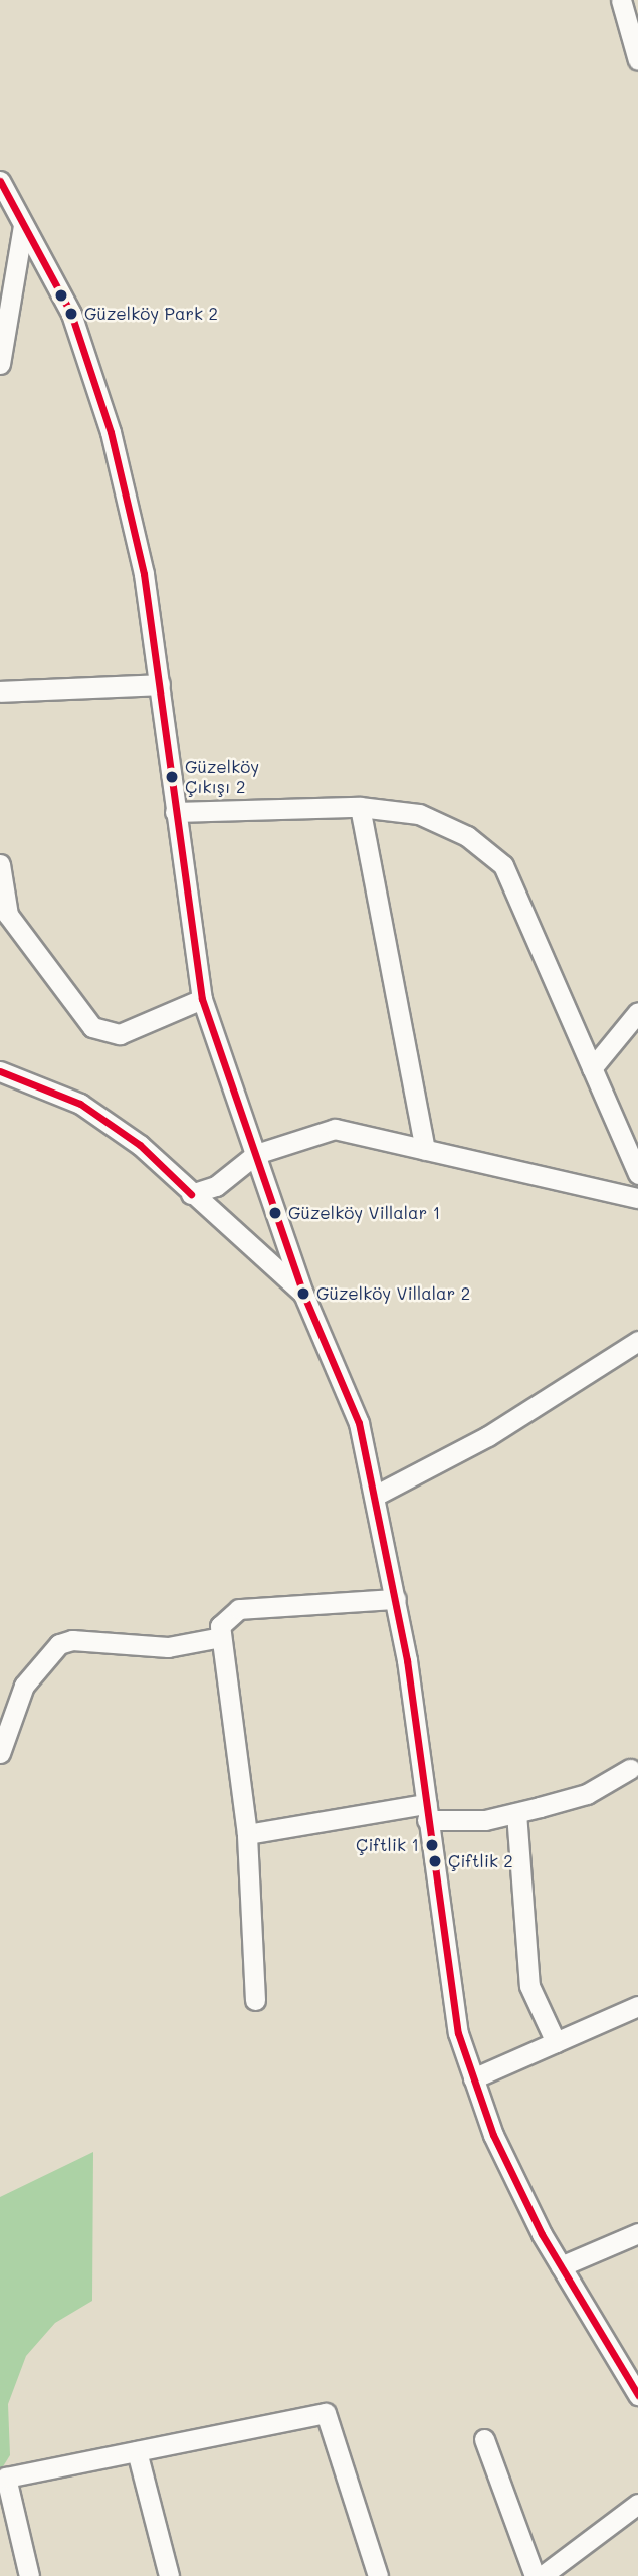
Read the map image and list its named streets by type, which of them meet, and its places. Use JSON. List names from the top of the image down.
{
  "places": [
    "Güzelköy Park 2",
    "Güzelköy Çıkışı 2",
    "Güzelköy Villalar 1",
    "Güzelköy Villalar 2",
    "Çiftlik 1",
    "Çiftlik 2"
  ]
}
